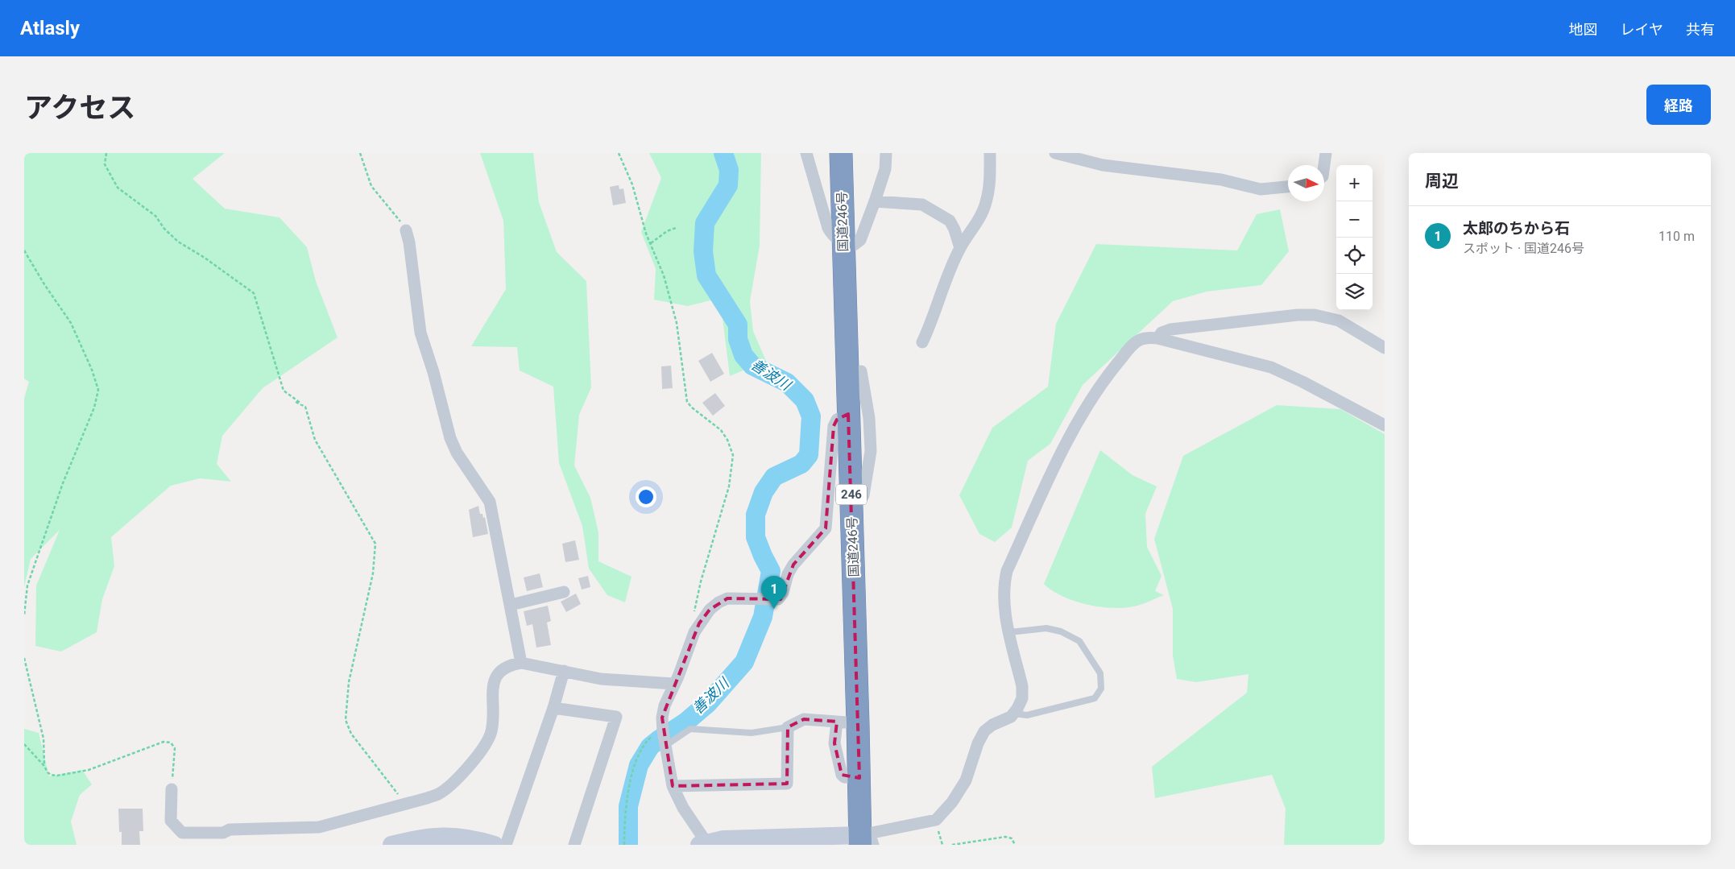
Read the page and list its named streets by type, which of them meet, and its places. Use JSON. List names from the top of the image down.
{
  "streets": {
    "highway": ["国道246号", "246"]
  },
  "water": ["善波川"],
  "north": "right",
  "page": {
    "header": "Atlasly",
    "nav": ["地図", "レイヤ", "共有"],
    "title": "アクセス",
    "buttons": "経路",
    "heading": "周辺",
    "map_buttons": ["+", "−"],
    "list": [
      {
        "mark": "1",
        "name": "太郎のちから石",
        "note": "スポット · 国道246号",
        "value": "110 m"
      }
    ],
    "pins": "1"
  }
}
